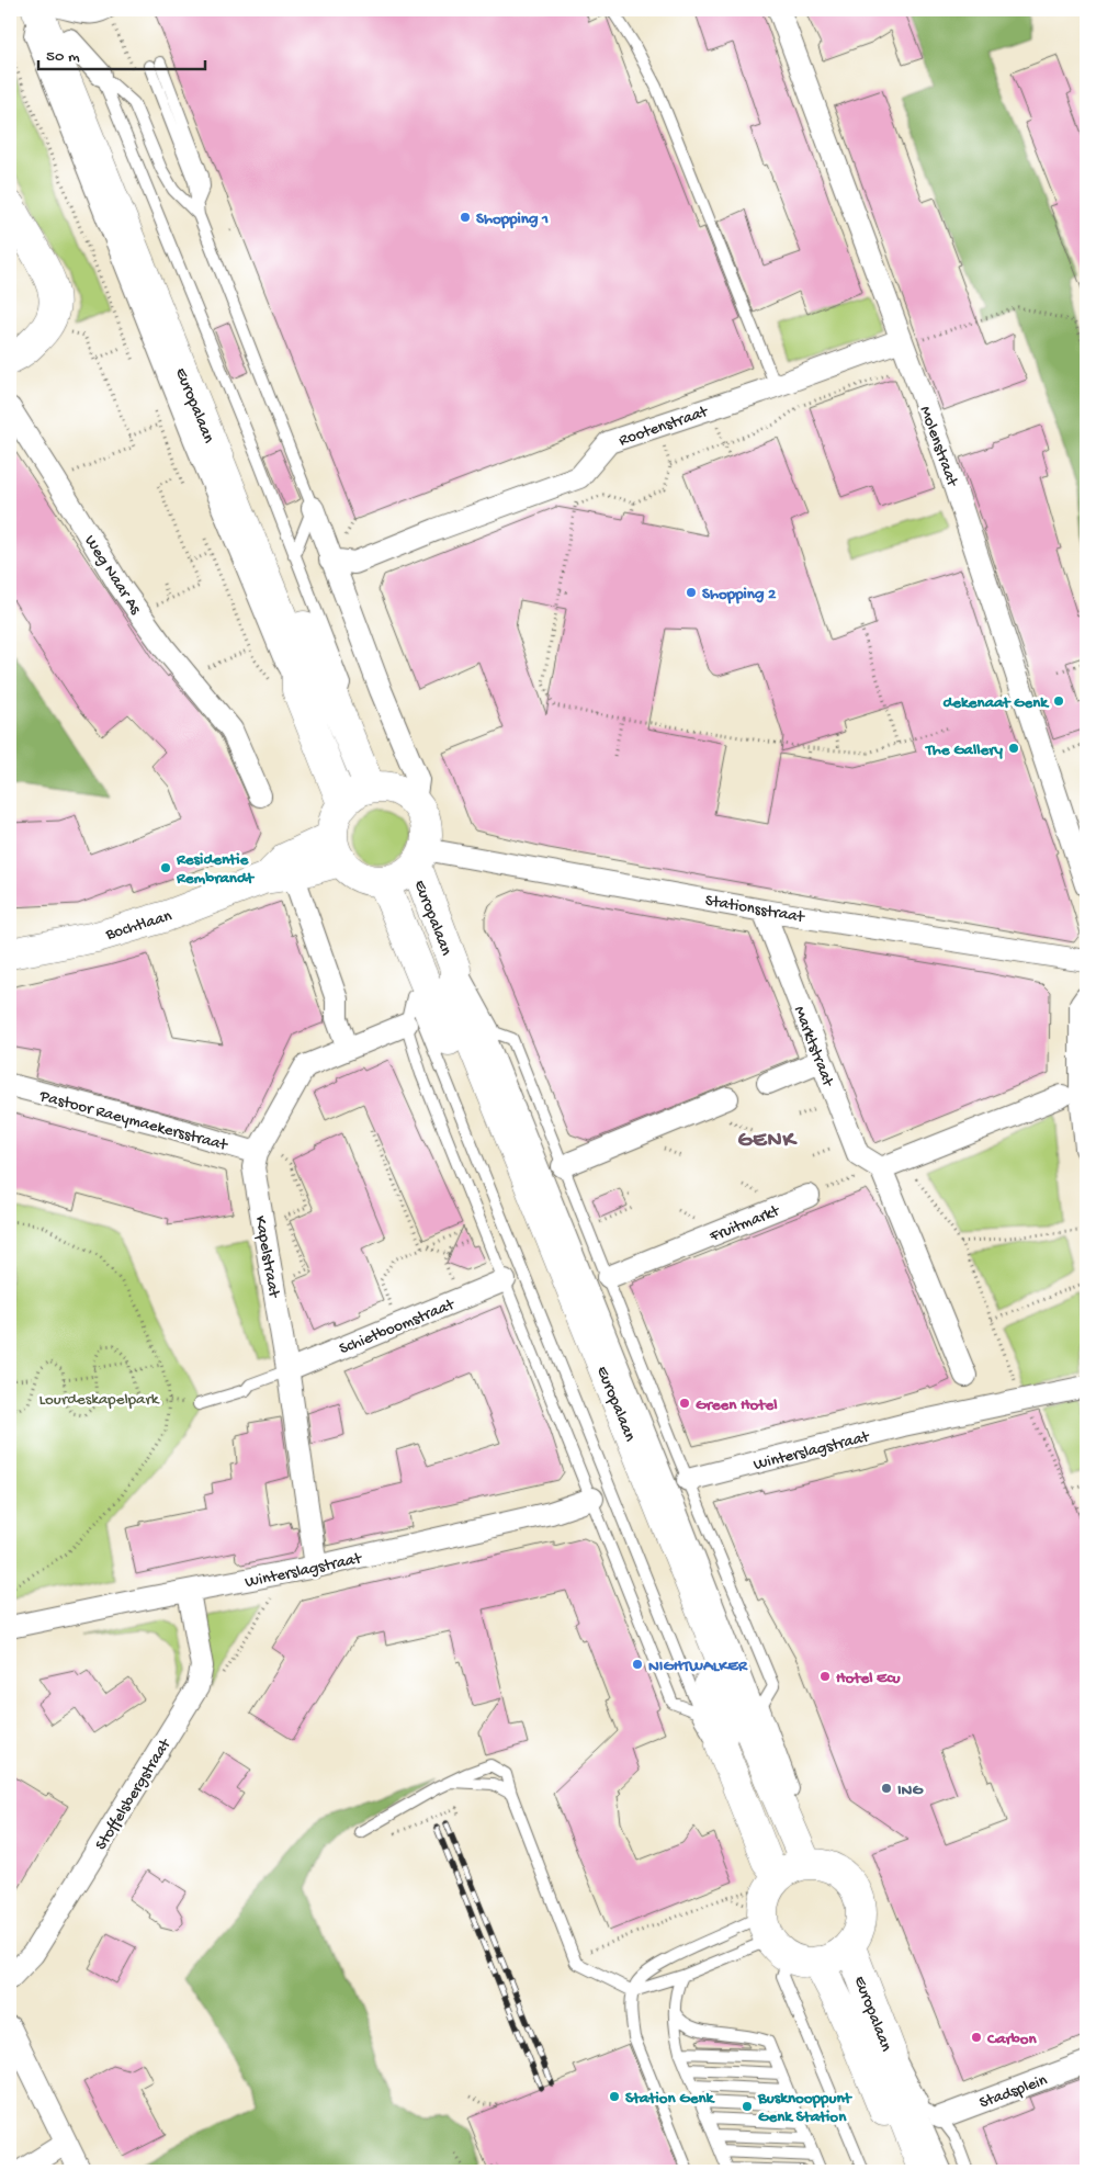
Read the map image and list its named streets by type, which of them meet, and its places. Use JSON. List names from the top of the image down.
{
  "streets": {
    "main road": ["Europalaan", "Bochtlaan"],
    "street": [
      "Rootenstraat",
      "Molenstraat",
      "Weg Naar As",
      "Stationsstraat",
      "Marktstraat",
      "Pastoor Raeymaekersstraat",
      "Fruitmarkt",
      "Kapelstraat",
      "Schietboomstraat",
      "Winterslagstraat",
      "Stoffelsbergstraat",
      "Stadsplein"
    ]
  },
  "crossings": [
    ["Europalaan", "Stationsstraat"],
    ["Europalaan", "Bochtlaan"],
    ["Rootenstraat", "Molenstraat"],
    ["Stationsstraat", "Bochtlaan"],
    ["Stationsstraat", "Marktstraat"],
    ["Pastoor Raeymaekersstraat", "Kapelstraat"],
    ["Kapelstraat", "Schietboomstraat"],
    ["Kapelstraat", "Winterslagstraat"],
    ["Winterslagstraat", "Stoffelsbergstraat"]
  ],
  "districts": ["GENK"],
  "parks": ["Lourdeskapelpark"],
  "places": [
    "Shopping 1",
    "Shopping 2",
    "dekenaat Genk",
    "The Gallery",
    "Residentie Rembrandt",
    "Green Hotel",
    "NIGHTWALKER",
    "Hotel Ecu",
    "ING",
    "Carbon",
    "Station Genk",
    "Busknooppunt Genk Station"
  ],
  "scale_bar": "50 m"
}
